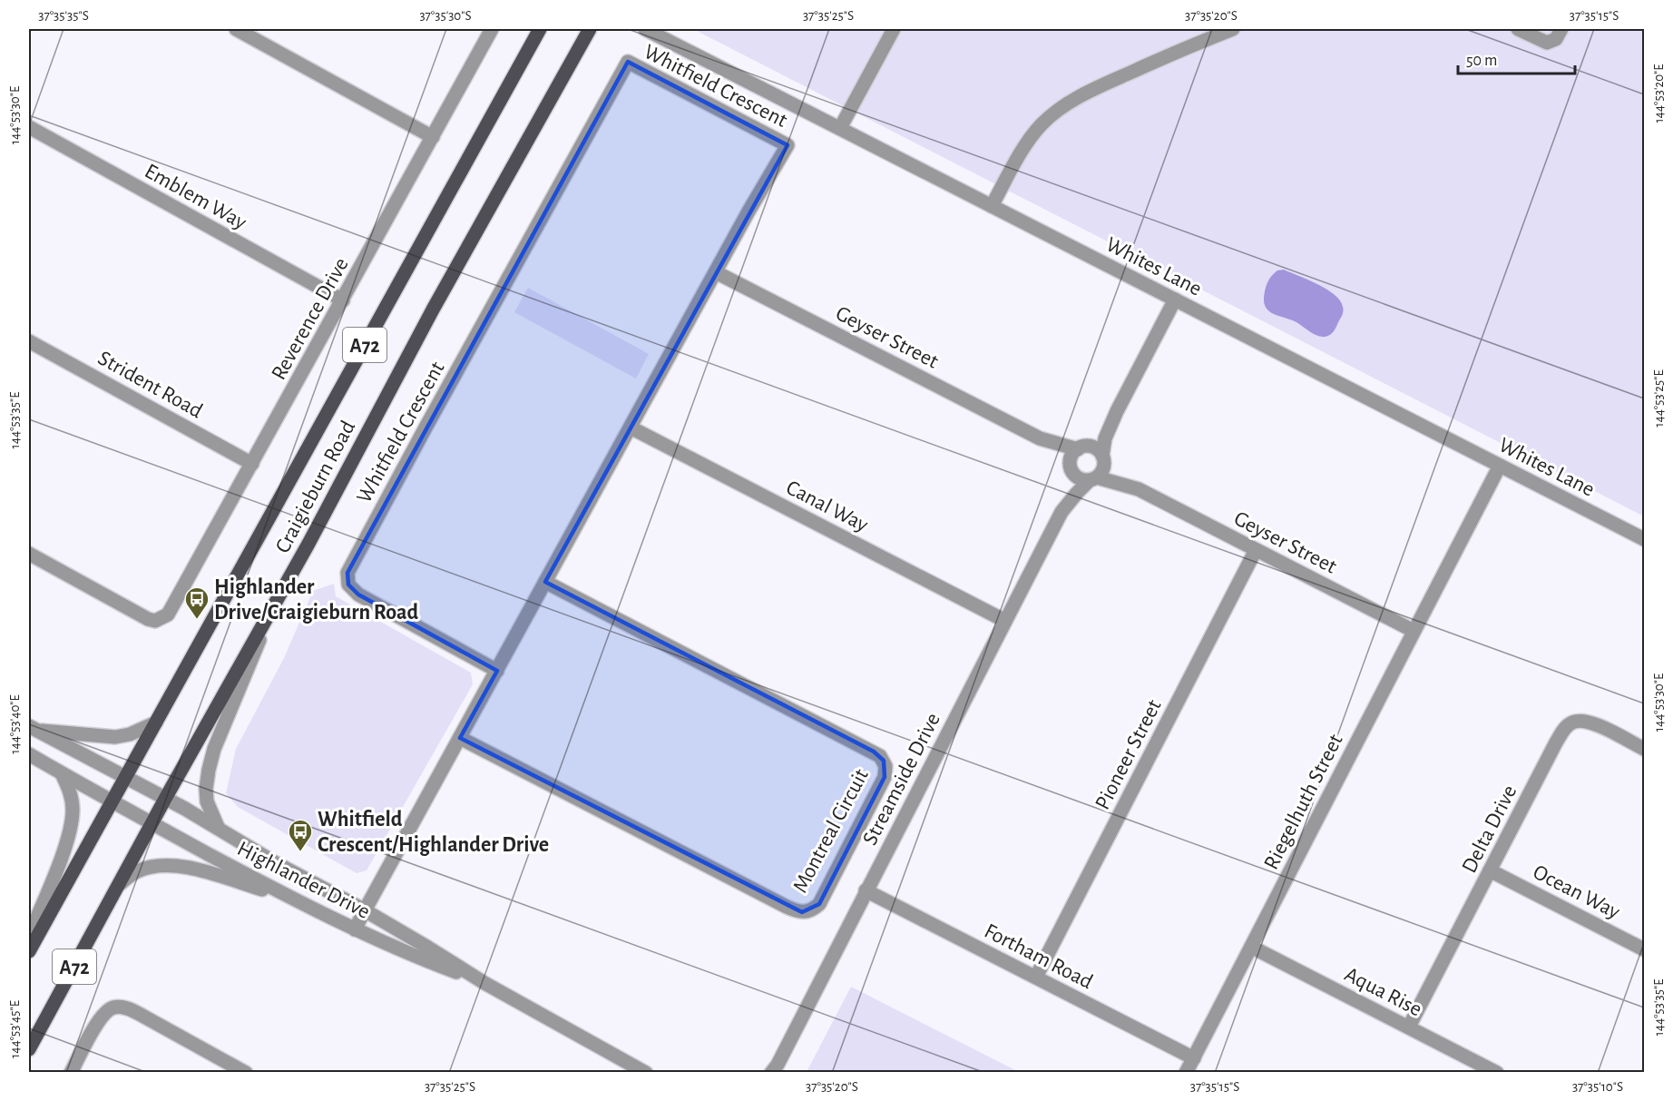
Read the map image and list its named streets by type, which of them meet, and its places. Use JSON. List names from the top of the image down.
{
  "streets": {
    "main road": ["A72", "Craigieburn Road"],
    "street": [
      "Whitfield Crescent",
      "Emblem Way",
      "Whites Lane",
      "Reverence Drive",
      "Geyser Street",
      "Strident Road",
      "Canal Way",
      "Pioneer Street",
      "Streamside Drive",
      "Riegelhuth Street",
      "Delta Drive",
      "Montreal Circuit",
      "Highlander Drive",
      "Ocean Way",
      "Fortham Road",
      "Aqua Rise"
    ]
  },
  "crossings": [
    ["Whitfield Crescent", "Geyser Street"],
    ["Whitfield Crescent", "Canal Way"],
    ["Whitfield Crescent", "Montreal Circuit"],
    ["Whitfield Crescent", "Highlander Drive"],
    ["Emblem Way", "Reverence Drive"],
    ["Whites Lane", "Riegelhuth Street"],
    ["Reverence Drive", "Strident Road"],
    ["Geyser Street", "Pioneer Street"],
    ["Geyser Street", "Streamside Drive"],
    ["Geyser Street", "Riegelhuth Street"],
    ["Craigieburn Road", "Highlander Drive"],
    ["Canal Way", "Streamside Drive"],
    ["Pioneer Street", "Fortham Road"],
    ["Streamside Drive", "Fortham Road"],
    ["Riegelhuth Street", "Fortham Road"],
    ["Riegelhuth Street", "Aqua Rise"],
    ["Delta Drive", "Ocean Way"],
    ["Delta Drive", "Aqua Rise"]
  ],
  "places": {
    "bus stop": ["Highlander Drive/Craigieburn Road", "Whitfield Crescent/Highlander Drive"]
  },
  "scale_bar": "50 m",
  "coordinates": [
    "37°35'35\"S",
    "37°35'30\"S",
    "37°35'25\"S",
    "37°35'20\"S",
    "37°35'15\"S",
    "144°53'20\"E",
    "144°53'30\"E",
    "144°53'25\"E",
    "144°53'35\"E",
    "144°53'40\"E",
    "144°53'45\"E",
    "37°35'10\"S"
  ]
}
